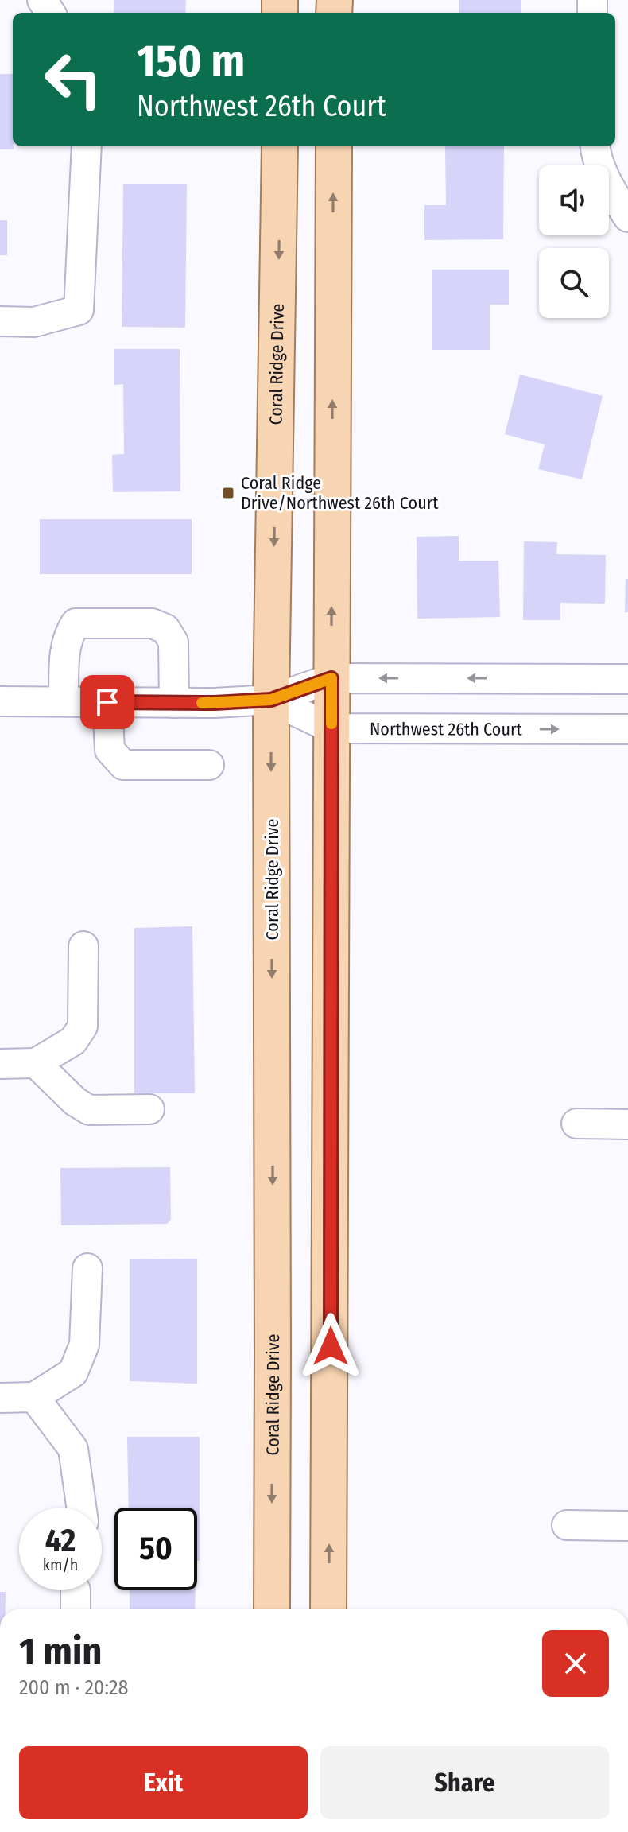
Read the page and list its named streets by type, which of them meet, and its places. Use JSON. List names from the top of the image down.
{
  "streets": {
    "main road": ["Coral Ridge Drive"],
    "street": ["Northwest 26th Court"]
  },
  "crossings": [
    ["Coral Ridge Drive", "Northwest 26th Court"]
  ],
  "places": {
    "transit": ["Coral Ridge Drive/Northwest 26th Court"]
  },
  "page": {
    "turn": ["150 m", "Northwest 26th Court"],
    "speed": "42 km/h",
    "limit": "50",
    "heading": ["1 min", "200 m · 20:28"],
    "buttons": ["Exit", "Share"]
  }
}
